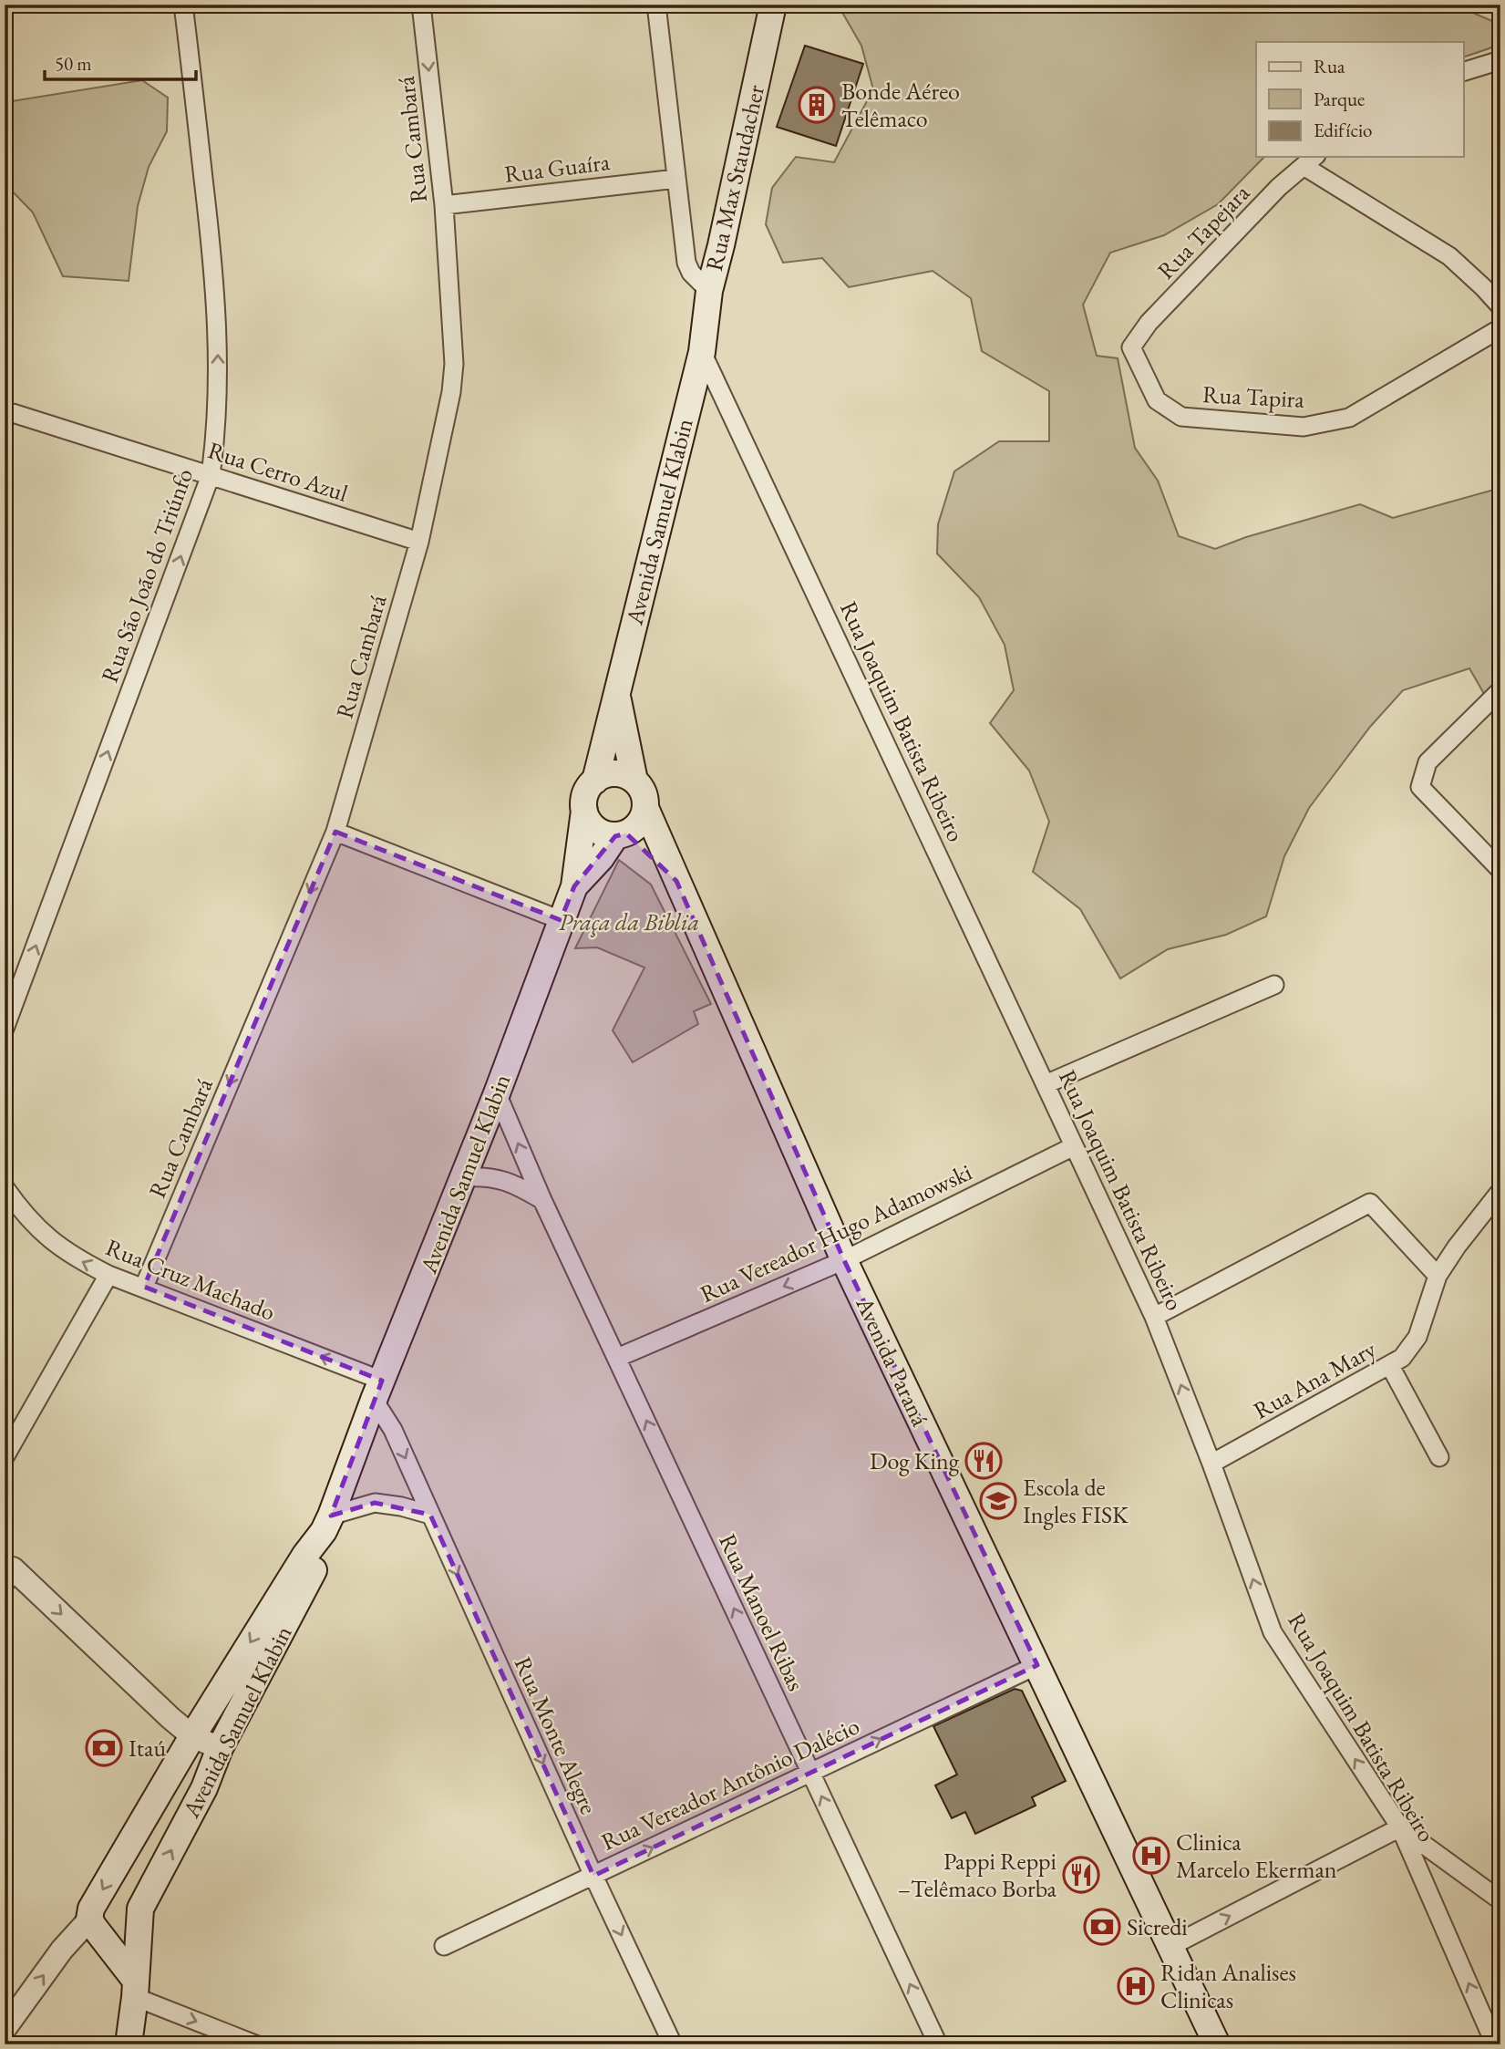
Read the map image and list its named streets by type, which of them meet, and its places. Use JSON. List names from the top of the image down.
{
  "streets": {
    "main road": ["Rua Max Staudacher", "Avenida Samuel Klabin", "Avenida Paraná"],
    "street": [
      "Rua Cambará",
      "Rua Guaíra",
      "Rua Tapejara",
      "Rua Tapira",
      "Rua Cerro Azul",
      "Rua São João do Triúnfo",
      "Rua Joaquim Batista Ribeiro",
      "Rua Vereador Hugo Adamowski",
      "Rua Cruz Machado",
      "Rua Ana Mary",
      "Rua Manoel Ribas",
      "Rua Monte Alegre",
      "Rua Vereador Antônio Dalécio"
    ]
  },
  "crossings": [
    ["Rua Cambará", "Rua Guaíra"],
    ["Rua Cambará", "Rua Cerro Azul"],
    ["Rua Cambará", "Rua Cruz Machado"],
    ["Rua Max Staudacher", "Avenida Samuel Klabin"],
    ["Rua Max Staudacher", "Rua Joaquim Batista Ribeiro"],
    ["Rua Tapejara", "Rua Tapira"],
    ["Rua Cerro Azul", "Rua São João do Triúnfo"],
    ["Avenida Samuel Klabin", "Rua Joaquim Batista Ribeiro"],
    ["Avenida Samuel Klabin", "Rua Cruz Machado"],
    ["Avenida Samuel Klabin", "Avenida Paraná"],
    ["Avenida Samuel Klabin", "Rua Manoel Ribas"],
    ["Avenida Samuel Klabin", "Rua Monte Alegre"],
    ["Rua Joaquim Batista Ribeiro", "Rua Vereador Hugo Adamowski"],
    ["Rua Joaquim Batista Ribeiro", "Rua Ana Mary"],
    ["Rua Vereador Hugo Adamowski", "Avenida Paraná"],
    ["Rua Vereador Hugo Adamowski", "Rua Manoel Ribas"],
    ["Rua Cruz Machado", "Rua Monte Alegre"],
    ["Avenida Paraná", "Rua Vereador Antônio Dalécio"],
    ["Rua Manoel Ribas", "Rua Vereador Antônio Dalécio"],
    ["Rua Monte Alegre", "Rua Vereador Antônio Dalécio"]
  ],
  "one_way": [
    "Rua Cambará",
    "Rua São João do Triúnfo",
    "Rua Joaquim Batista Ribeiro",
    "Rua Vereador Hugo Adamowski",
    "Rua Cruz Machado",
    "Rua Manoel Ribas",
    "Rua Monte Alegre",
    "Rua Vereador Antônio Dalécio"
  ],
  "parks": ["Praça da Biblia"],
  "places": {
    "building": ["Bonde Aéreo Telêmaco"],
    "restaurant": ["Dog King", "Pappi Reppi –Telêmaco Borba"],
    "school or university": ["Escola de Ingles FISK"],
    "bank": ["Itaú", "Sicredi"],
    "hospital": ["Clinica Marcelo Ekerman", "Ridan Analises Clinicas"]
  },
  "legend": ["Rua", "Parque", "Edifício"],
  "scale_bar": "50 m"
}
